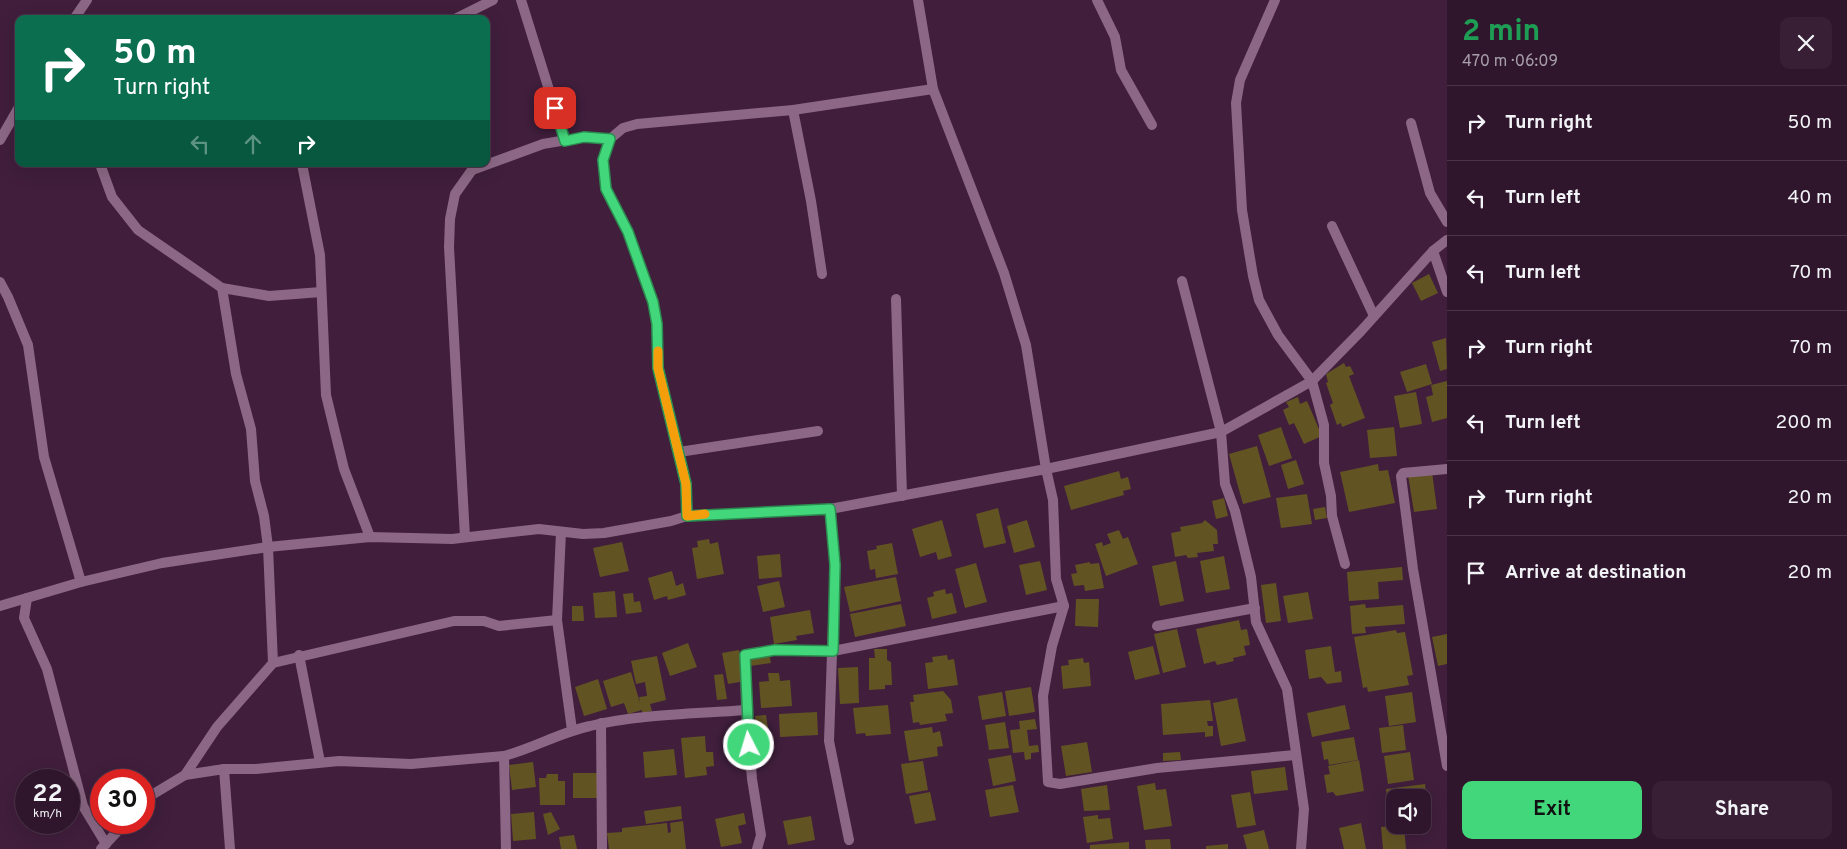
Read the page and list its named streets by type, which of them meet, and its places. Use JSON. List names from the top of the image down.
{
  "page": {
    "heading": ["2 min", "470 m · 06:09"],
    "turn": ["50 m", "Turn right"],
    "list": [
      {
        "name": "Turn right",
        "value": "50 m"
      },
      {
        "name": "Turn left",
        "value": "40 m"
      },
      {
        "name": "Turn left",
        "value": "70 m"
      },
      {
        "name": "Turn right",
        "value": "70 m"
      },
      {
        "name": "Turn left",
        "value": "200 m"
      },
      {
        "name": "Turn right",
        "value": "20 m"
      },
      {
        "name": "Arrive at destination",
        "value": "20 m"
      }
    ],
    "speed": "22 km/h",
    "limit": "30",
    "buttons": ["Exit", "Share"]
  }
}
